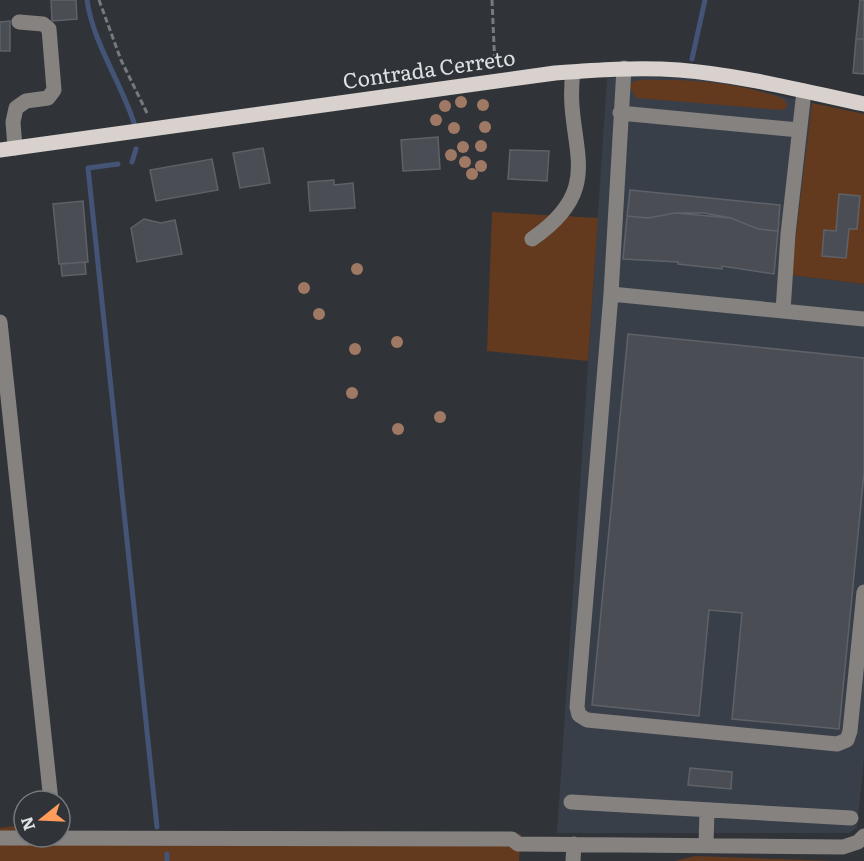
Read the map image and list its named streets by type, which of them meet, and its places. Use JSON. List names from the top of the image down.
{
  "streets": {
    "main road": ["Contrada Cerreto"]
  },
  "north": "left"
}
